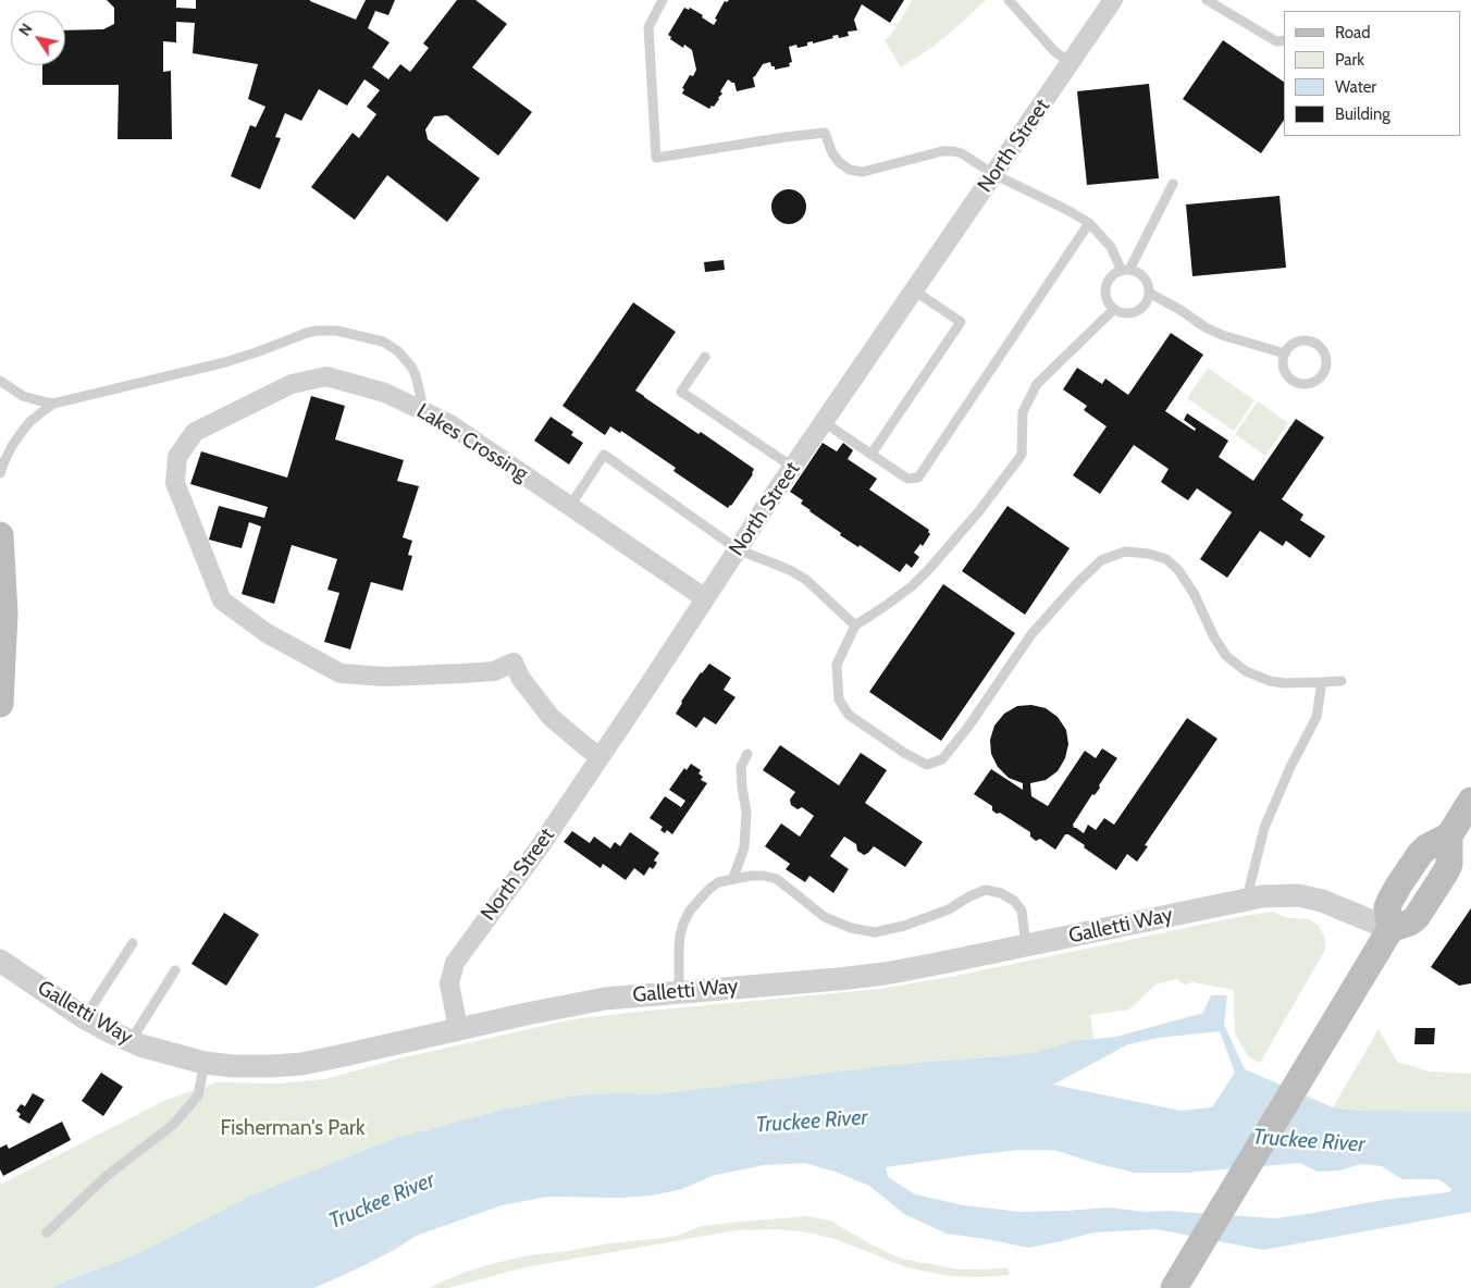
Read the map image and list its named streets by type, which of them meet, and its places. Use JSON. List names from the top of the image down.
{
  "streets": {
    "street": ["North Street", "Lakes Crossing", "Galletti Way"]
  },
  "crossings": [
    ["North Street", "Lakes Crossing"],
    ["North Street", "Galletti Way"]
  ],
  "water": ["Truckee River"],
  "parks": ["Fisherman's Park"],
  "legend": [
    "Road",
    "Park",
    "Water",
    "Building"
  ],
  "north": "top left"
}
